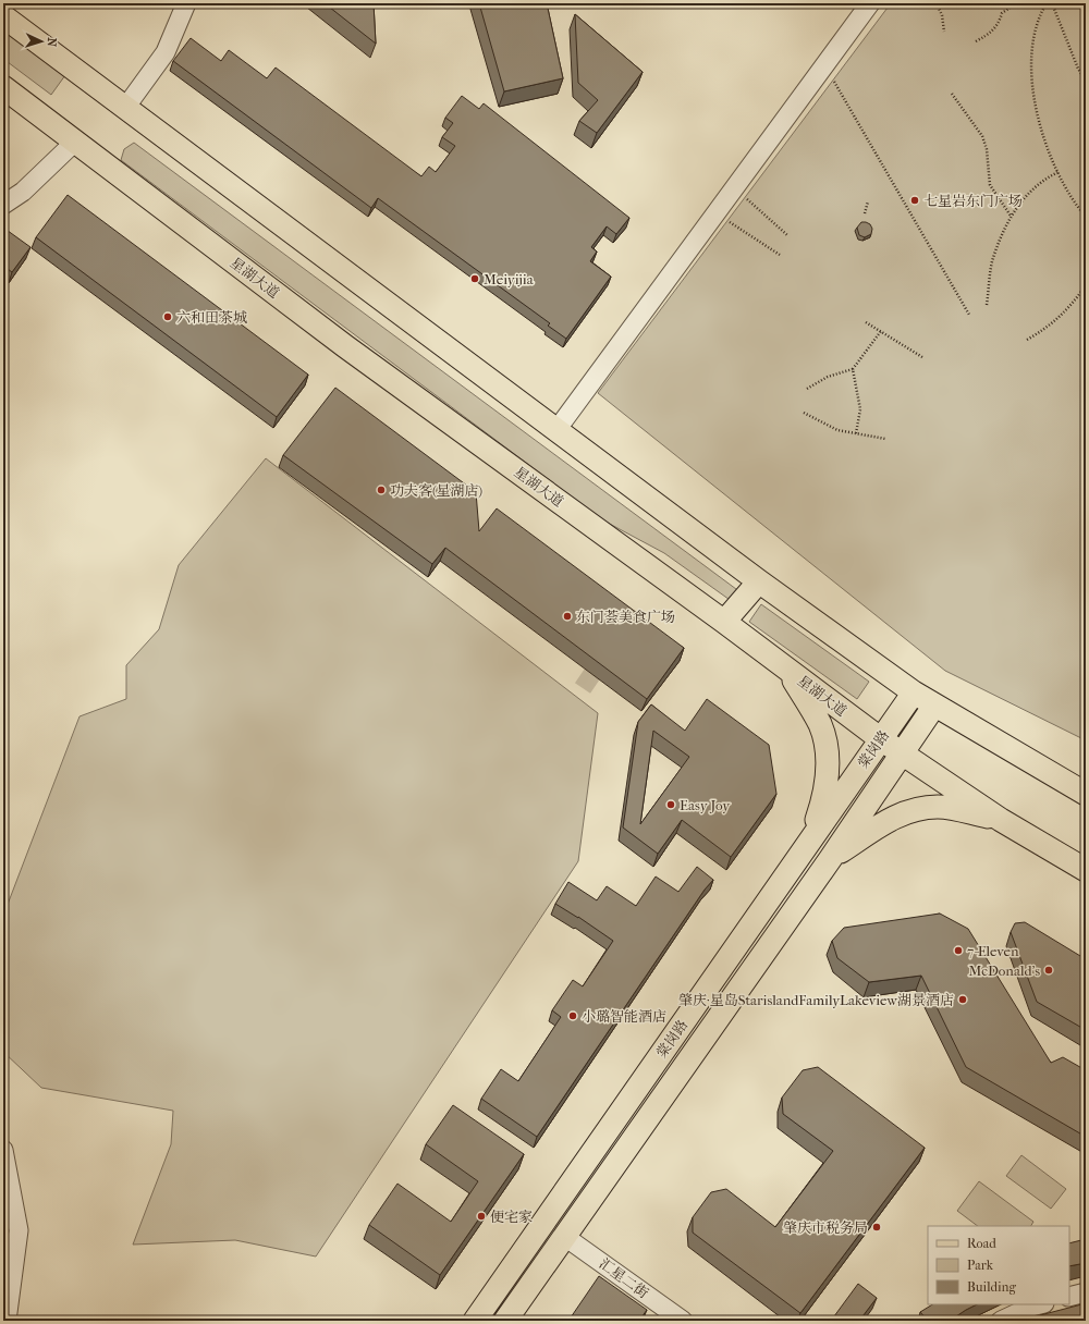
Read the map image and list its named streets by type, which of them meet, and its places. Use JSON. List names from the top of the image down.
{
  "streets": {
    "main road": ["星湖大道", "棠岗路"],
    "street": ["汇星二街"]
  },
  "crossings": [
    ["星湖大道", "棠岗路"],
    ["棠岗路", "汇星二街"]
  ],
  "places": [
    "七星岩东门广场",
    "Meiyijia",
    "六和田茶城",
    "功夫客(星湖店)",
    "东门荟美食广场",
    "Easy Joy",
    "7-Eleven",
    "McDonald's",
    "肇庆·星岛StarislandFamilyLakeview湖景酒店",
    "小璐智能酒店",
    "便宅家",
    "肇庆市税务局"
  ],
  "legend": ["Road", "Park", "Building"],
  "north": "right"
}
